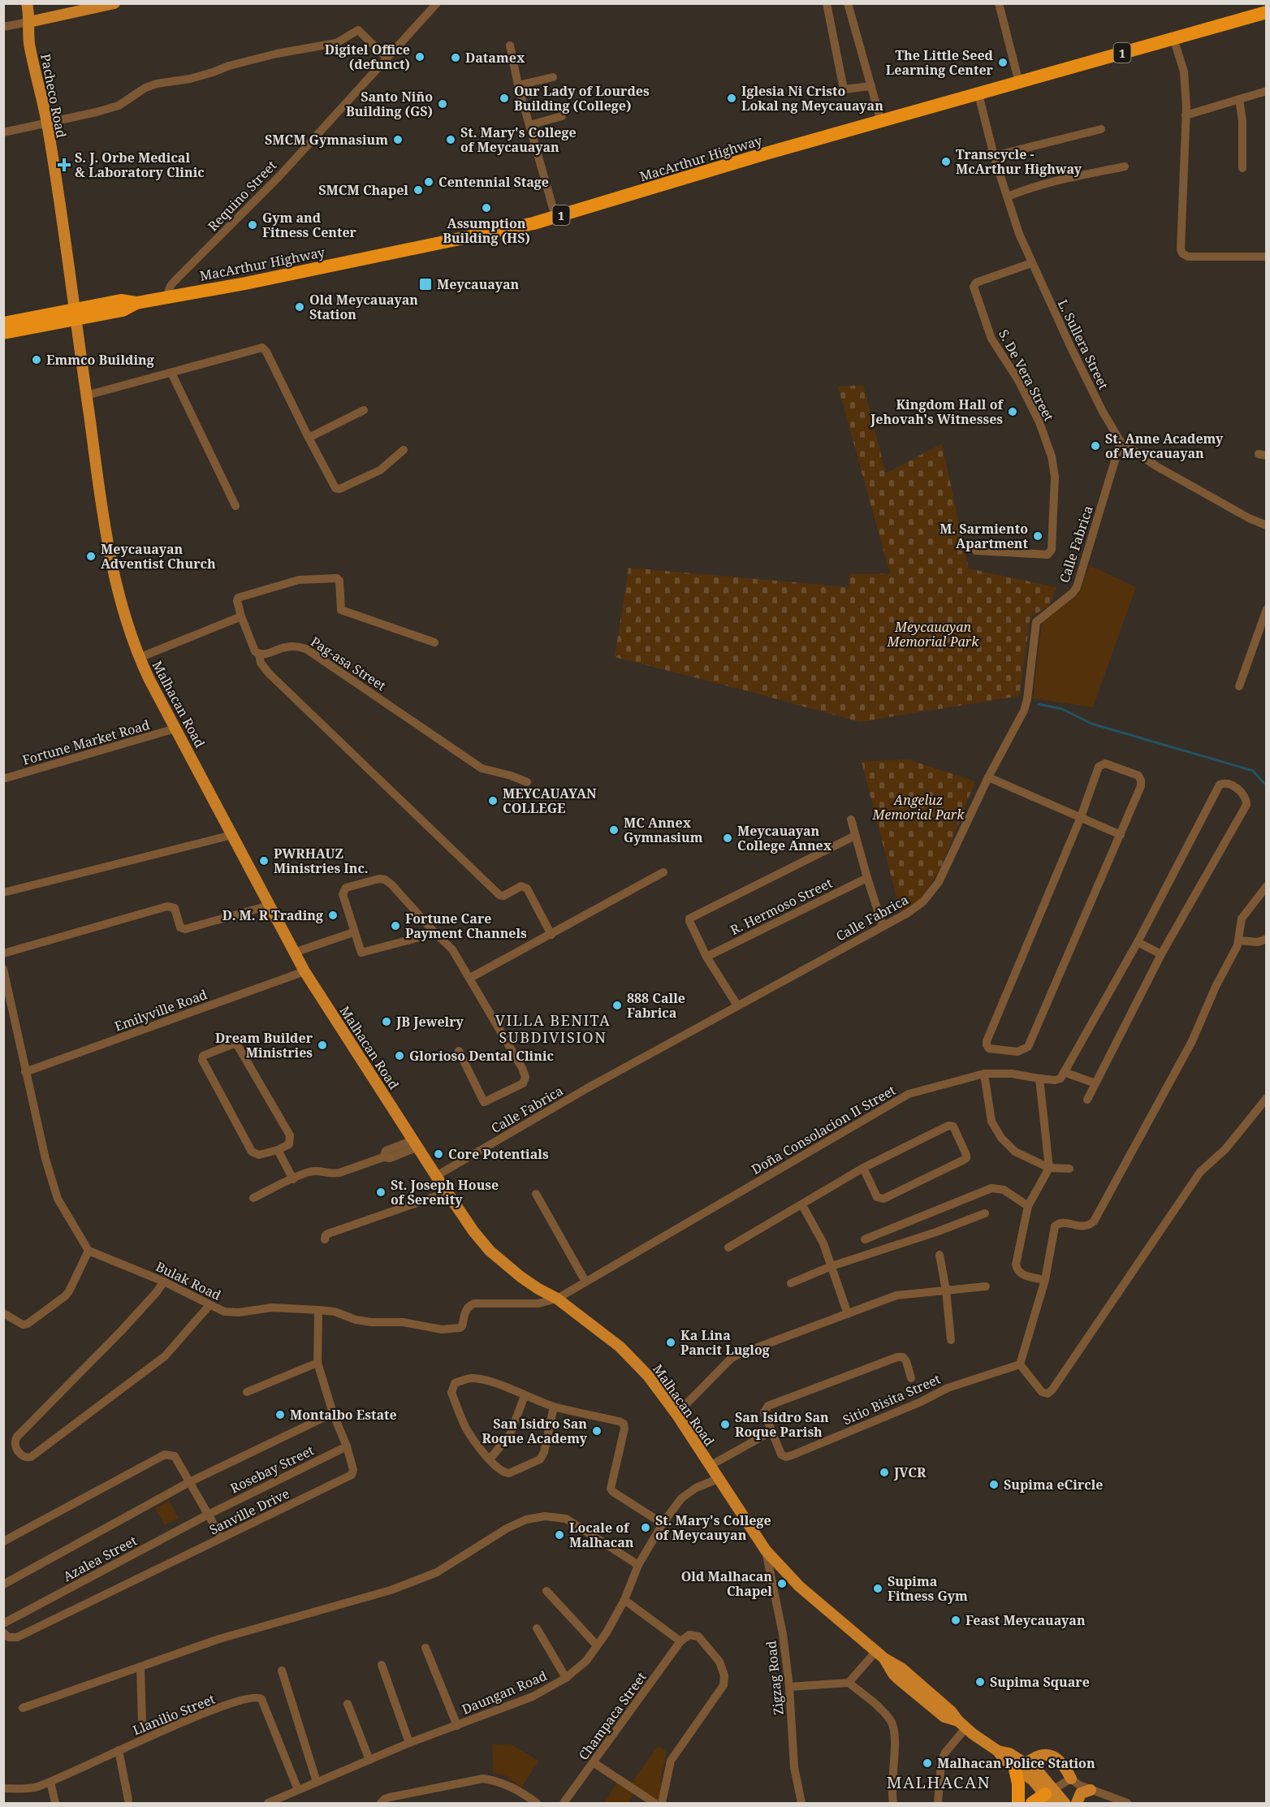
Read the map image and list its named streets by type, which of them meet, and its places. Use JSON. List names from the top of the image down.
{
  "streets": {
    "highway": ["1", "MacArthur Highway"],
    "main road": ["Pacheco Road", "Malhacan Road"],
    "street": [
      "Requino Street",
      "L. Sullera Street",
      "S. De Vera Street",
      "Calle Fabrica",
      "Pag-asa Street",
      "Fortune Market Road",
      "R. Hermoso Street",
      "Emilyville Road",
      "Doña Consolacion II Street",
      "Bulak Road",
      "Sitio Bisita Street",
      "Rosebay Street",
      "Sanville Drive",
      "Azalea Street",
      "Zigzag Road",
      "Daungan Road",
      "Llanilio Street",
      "Champaca Street"
    ]
  },
  "crossings": [
    ["Pacheco Road", "MacArthur Highway"],
    ["Pacheco Road", "Malhacan Road"],
    ["MacArthur Highway", "Requino Street"],
    ["MacArthur Highway", "L. Sullera Street"],
    ["MacArthur Highway", "Malhacan Road"],
    ["L. Sullera Street", "S. De Vera Street"],
    ["L. Sullera Street", "Calle Fabrica"],
    ["Calle Fabrica", "Malhacan Road"],
    ["Malhacan Road", "Fortune Market Road"],
    ["Malhacan Road", "Emilyville Road"],
    ["Malhacan Road", "Doña Consolacion II Street"],
    ["Malhacan Road", "Bulak Road"],
    ["Malhacan Road", "Zigzag Road"],
    ["Malhacan Road", "Daungan Road"],
    ["Doña Consolacion II Street", "Bulak Road"],
    ["Bulak Road", "Sanville Drive"],
    ["Rosebay Street", "Sanville Drive"],
    ["Rosebay Street", "Azalea Street"],
    ["Daungan Road", "Llanilio Street"]
  ],
  "districts": ["VILLA BENITA SUBDIVISION", "MALHACAN"],
  "parks": ["Meycauayan Memorial Park", "Angeluz Memorial Park"],
  "places": {
    "other": [
      "Digitel Office (defunct)",
      "Datamex",
      "The Little Seed Learning Center",
      "Our Lady of Lourdes Building (College)",
      "Iglesia Ni Cristo Lokal ng Meycauayan",
      "Santo Niño Building (GS)",
      "SMCM Gymnasium",
      "St. Mary's College of Meycauayan",
      "Transcycle - McArthur Highway",
      "Centennial Stage",
      "SMCM Chapel",
      "Assumption Building (HS)",
      "Gym and Fitness Center",
      "Old Meycauayan Station",
      "Emmco Building",
      "Kingdom Hall of Jehovah's Witnesses",
      "St. Anne Academy of Meycauayan",
      "M. Sarmiento Apartment",
      "Meycauayan Adventist Church",
      "MEYCAUAYAN COLLEGE",
      "MC Annex Gymnasium",
      "Meycauayan College Annex",
      "PWRHAUZ Ministries Inc.",
      "D. M. R Trading",
      "Fortune Care Payment Channels",
      "888 Calle Fabrica",
      "JB Jewelry",
      "Dream Builder Ministries",
      "Glorioso Dental Clinic",
      "Core Potentials",
      "St. Joseph House of Serenity",
      "Ka Lina Pancit Luglog",
      "Montalbo Estate",
      "San Isidro San Roque Parish",
      "San Isidro San Roque Academy",
      "JVCR",
      "Supima eCircle",
      "St. Mary's College of Meycauyan",
      "Locale of Malhacan",
      "Old Malhacan Chapel",
      "Supima Fitness Gym",
      "Feast Meycauayan",
      "Supima Square",
      "Malhacan Police Station"
    ],
    "health": ["S. J. Orbe Medical & Laboratory Clinic"],
    "transit": ["Meycauayan"]
  }
}
